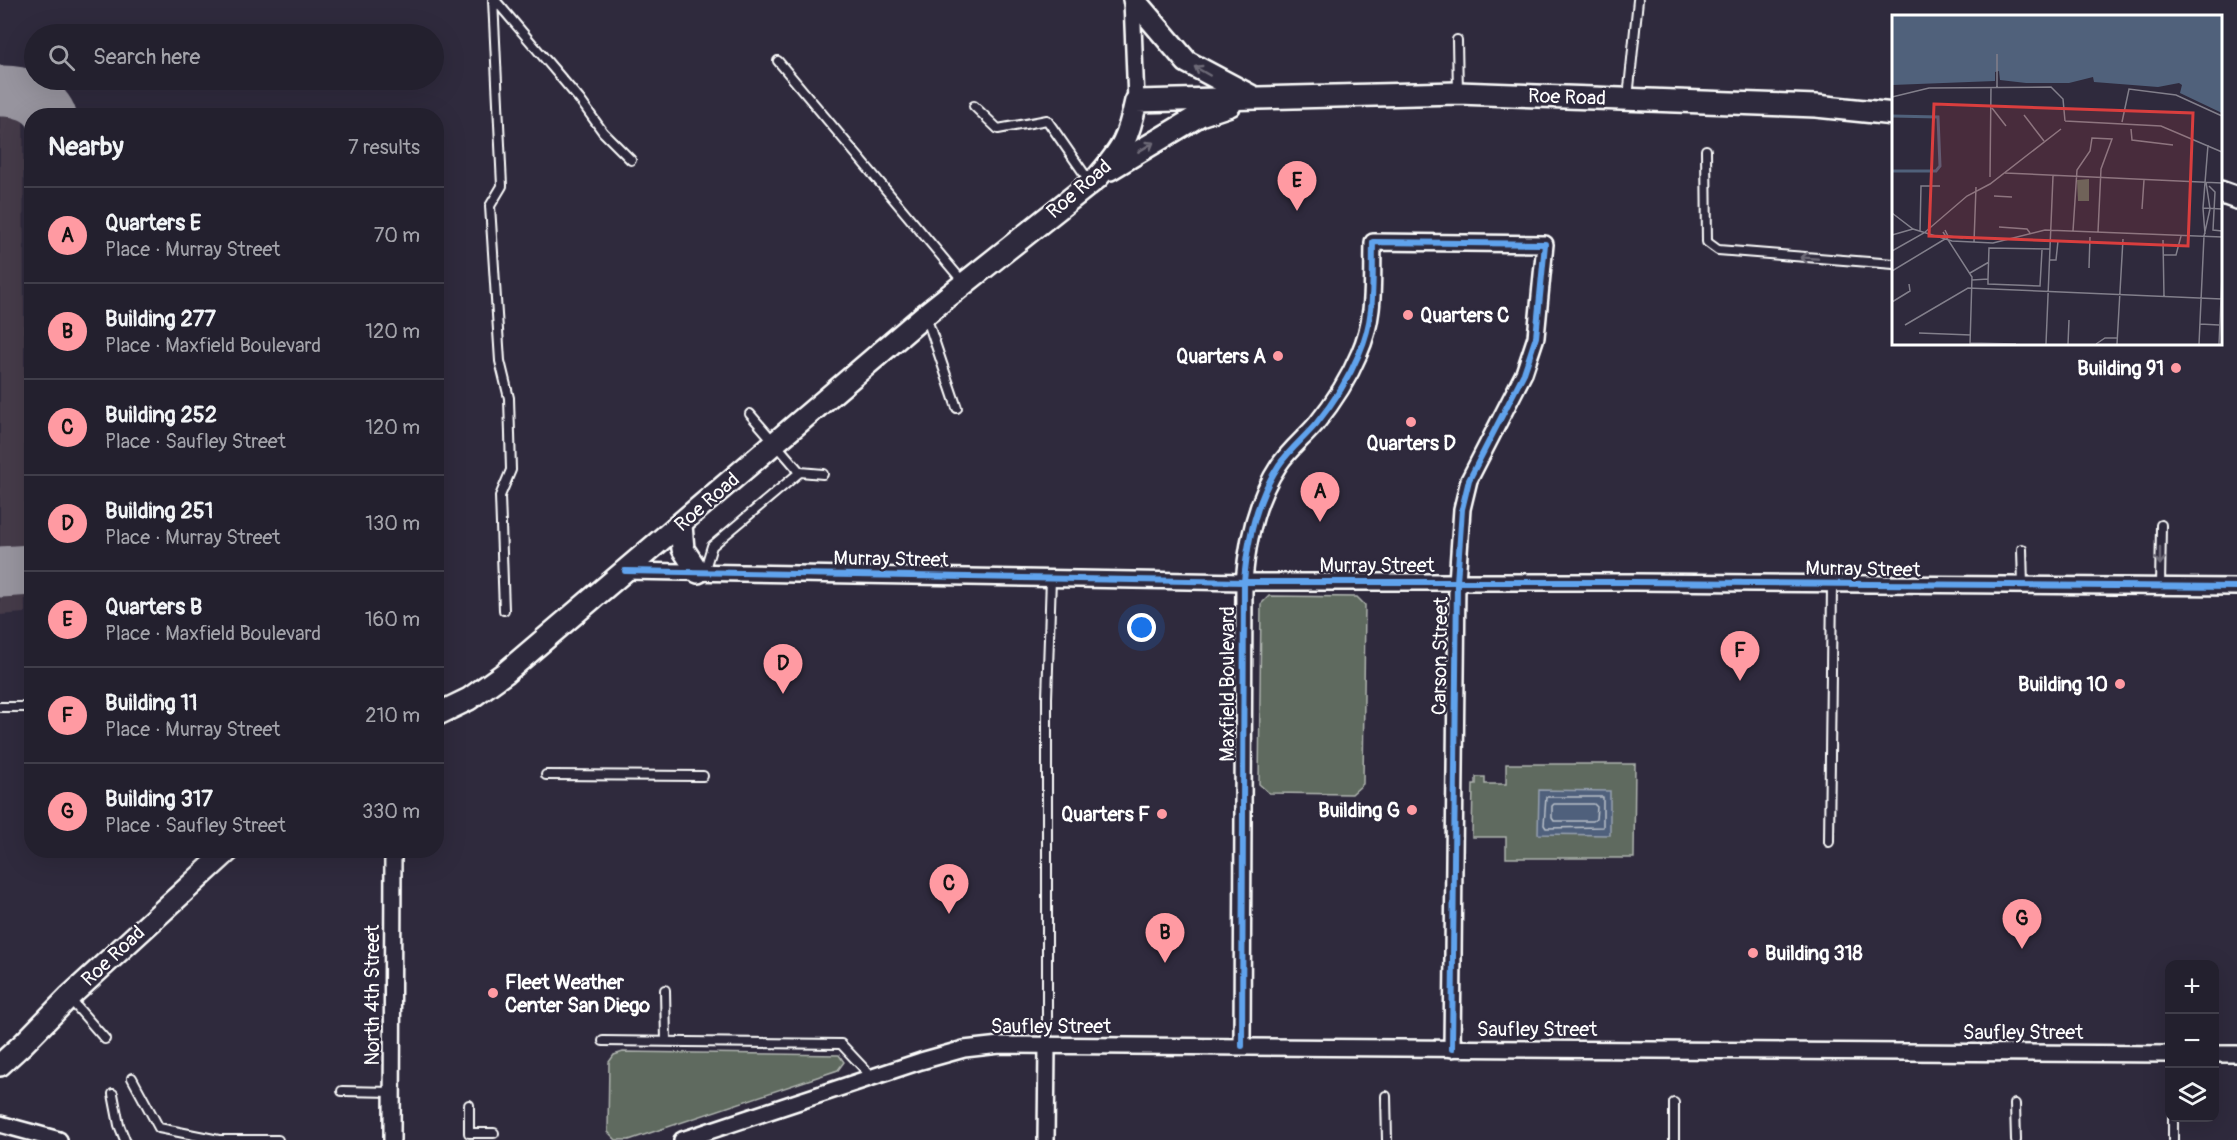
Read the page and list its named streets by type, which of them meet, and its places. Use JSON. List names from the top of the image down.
{
  "streets": {
    "street": [
      "Roe Road",
      "Murray Street",
      "Carson Street",
      "Maxfield Boulevard",
      "North 4th Street",
      "Saufley Street"
    ]
  },
  "crossings": [
    ["Roe Road", "Murray Street"],
    ["Murray Street", "Carson Street"],
    ["Murray Street", "Maxfield Boulevard"],
    ["Carson Street", "Maxfield Boulevard"],
    ["Carson Street", "Saufley Street"],
    ["Maxfield Boulevard", "Saufley Street"]
  ],
  "places": [
    "Quarters C",
    "Quarters A",
    "Building 91",
    "Quarters D",
    "Building 10",
    "Building G",
    "Quarters F",
    "Building 318",
    "Fleet Weather Center San Diego"
  ],
  "page": {
    "search": "Search here",
    "heading": ["Nearby", "7 results"],
    "pins": [
      "E",
      "A",
      "F",
      "D",
      "C",
      "G",
      "B"
    ],
    "list": [
      {
        "mark": "A",
        "name": "Quarters E",
        "note": "Place · Murray Street",
        "value": "70 m"
      },
      {
        "mark": "B",
        "name": "Building 277",
        "note": "Place · Maxfield Boulevard",
        "value": "120 m"
      },
      {
        "mark": "C",
        "name": "Building 252",
        "note": "Place · Saufley Street",
        "value": "120 m"
      },
      {
        "mark": "D",
        "name": "Building 251",
        "note": "Place · Murray Street",
        "value": "130 m"
      },
      {
        "mark": "E",
        "name": "Quarters B",
        "note": "Place · Maxfield Boulevard",
        "value": "160 m"
      },
      {
        "mark": "F",
        "name": "Building 11",
        "note": "Place · Murray Street",
        "value": "210 m"
      },
      {
        "mark": "G",
        "name": "Building 317",
        "note": "Place · Saufley Street",
        "value": "330 m"
      }
    ],
    "map_buttons": ["+", "−"]
  }
}
